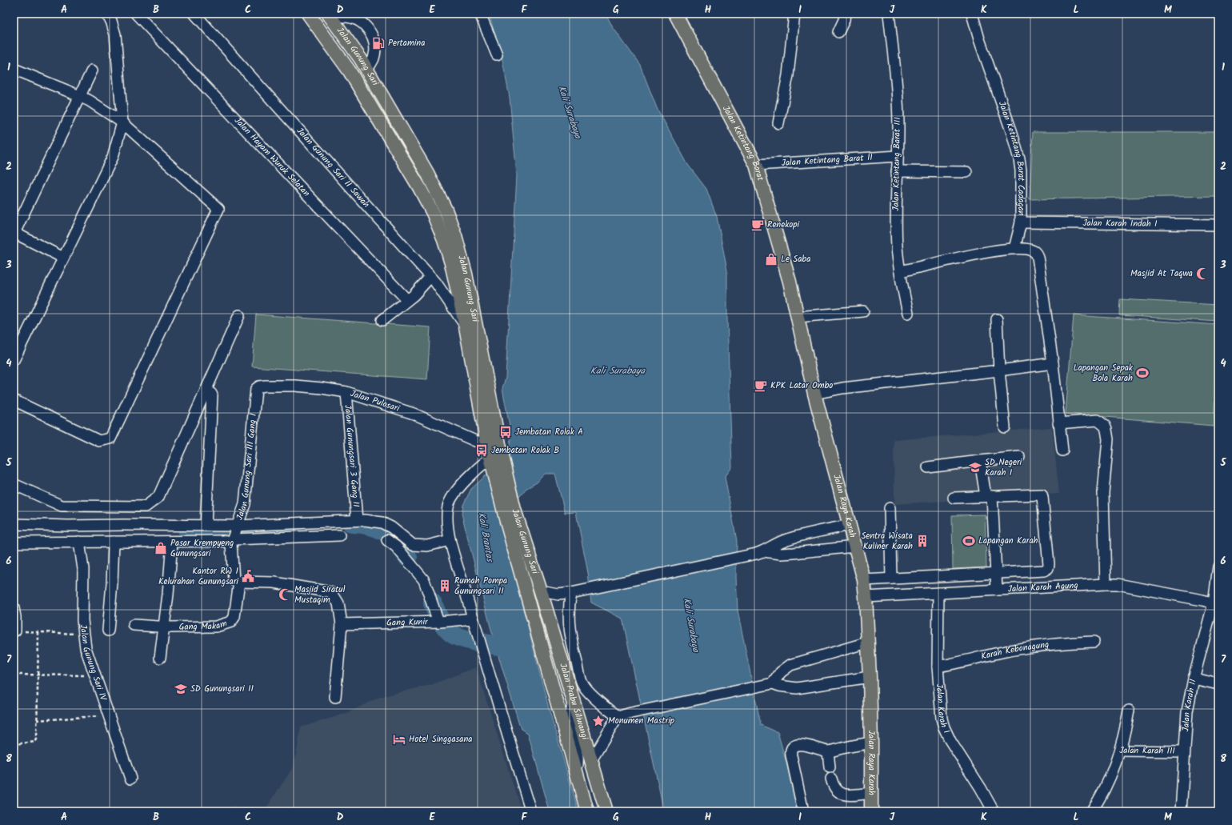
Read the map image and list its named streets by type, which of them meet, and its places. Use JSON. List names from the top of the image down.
{
  "streets": {
    "main road": [
      "Jalan Gunung Sari",
      "Jalan Ketintang Barat",
      "Jalan Raya Karah",
      "Jalan Prabu Siliwangi"
    ],
    "street": [
      "Jalan Hayam Wuruk Selatan",
      "Jalan Ketintang Barat Cadagan",
      "Jalan Ketintang Barat II",
      "Jalan Ketintang Barat III",
      "Jalan Gunung Sari II Sawah",
      "Jalan Karah Indah I",
      "Jalan Pulosari",
      "Jalan Gunungsari 3 Gang II",
      "Jalan Gunung Sari III Gang I",
      "Jalan Karah Agung",
      "Gang Kunir",
      "Gang Makam",
      "Karah Kebonagung",
      "Jalan Gunung Sari IV",
      "Jalan Karah II",
      "Jalan Karah I",
      "Jalan Karah III"
    ]
  },
  "crossings": [
    ["Jalan Gunung Sari", "Jalan Gunung Sari II Sawah"],
    ["Jalan Gunung Sari", "Jalan Pulosari"],
    ["Jalan Gunung Sari", "Jalan Prabu Siliwangi"],
    ["Jalan Ketintang Barat", "Jalan Ketintang Barat II"],
    ["Jalan Ketintang Barat", "Jalan Raya Karah"],
    ["Jalan Ketintang Barat Cadagan", "Jalan Karah Indah I"],
    ["Jalan Ketintang Barat II", "Jalan Ketintang Barat III"],
    ["Jalan Pulosari", "Jalan Gunungsari 3 Gang II"],
    ["Jalan Pulosari", "Jalan Gunung Sari III Gang I"],
    ["Jalan Raya Karah", "Jalan Karah Agung"],
    ["Jalan Karah Agung", "Jalan Karah II"],
    ["Jalan Karah Agung", "Jalan Karah I"],
    ["Karah Kebonagung", "Jalan Karah I"],
    ["Jalan Karah II", "Jalan Karah III"]
  ],
  "water": ["Kali Surabaya", "Kali Brantas"],
  "places": {
    "fuel station": ["Pertamina"],
    "cafe": ["Renekopi", "KPK Latar Ombo"],
    "shop": ["Le Saba", "Pasar Krempyeng Gunungsari"],
    "mosque": ["Masjid At Taqwa", "Masjid Siratul Mustaqim"],
    "sports": ["Lapangan Sepak Bola Karah", "Lapangan Karah"],
    "bus stop": ["Jembatan Rolak A", "Jembatan Rolak B"],
    "school or university": ["SD Negeri Karah I", "SD Gunungsari II"],
    "building": ["Sentra Wisata Kuliner Karah", "Rumah Pompa Gunungsari II"],
    "public building": ["Kantor RW I Kelurahan Gunungsari"],
    "place": ["Monumen Mastrip"],
    "hotel": ["Hotel Singgasana"]
  },
  "grid": {
    "columns": [
      "A",
      "B",
      "C",
      "D",
      "E",
      "F",
      "G",
      "H",
      "I",
      "J",
      "K",
      "L",
      "M"
    ],
    "rows": [
      "1",
      "2",
      "3",
      "4",
      "5",
      "6",
      "7",
      "8"
    ]
  }
}
